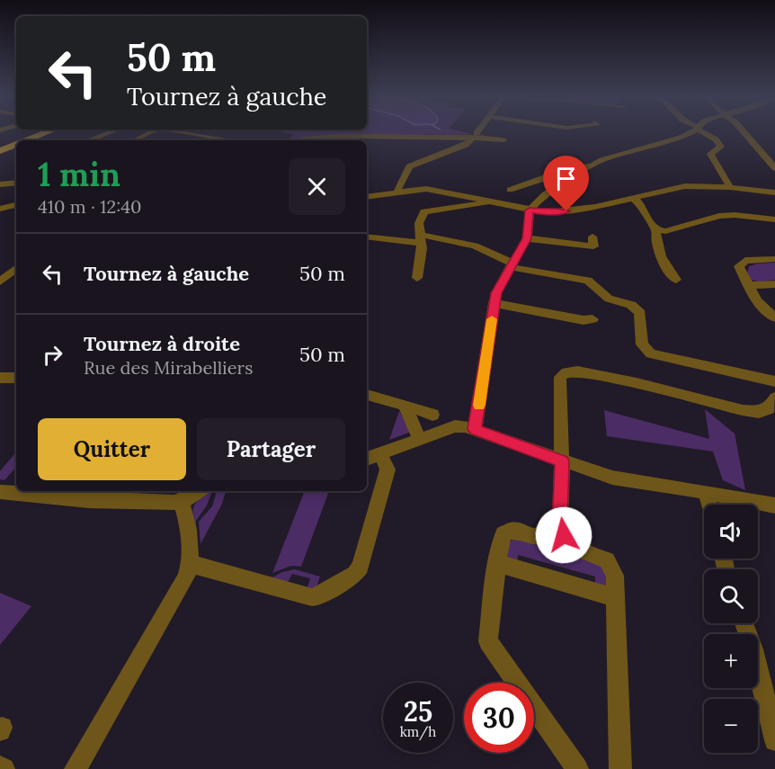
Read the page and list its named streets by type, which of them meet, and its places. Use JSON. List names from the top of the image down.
{
  "page": {
    "turn": ["50 m", "Tournez à gauche"],
    "heading": ["1 min", "410 m · 12:40"],
    "list": [
      {
        "name": "Tournez à gauche",
        "value": "50 m"
      },
      {
        "name": "Tournez à droite",
        "note": "Rue des Mirabelliers",
        "value": "50 m"
      }
    ],
    "buttons": ["Quitter", "Partager"],
    "map_buttons": ["+", "−"],
    "speed": "25 km/h",
    "limit": "30"
  }
}
